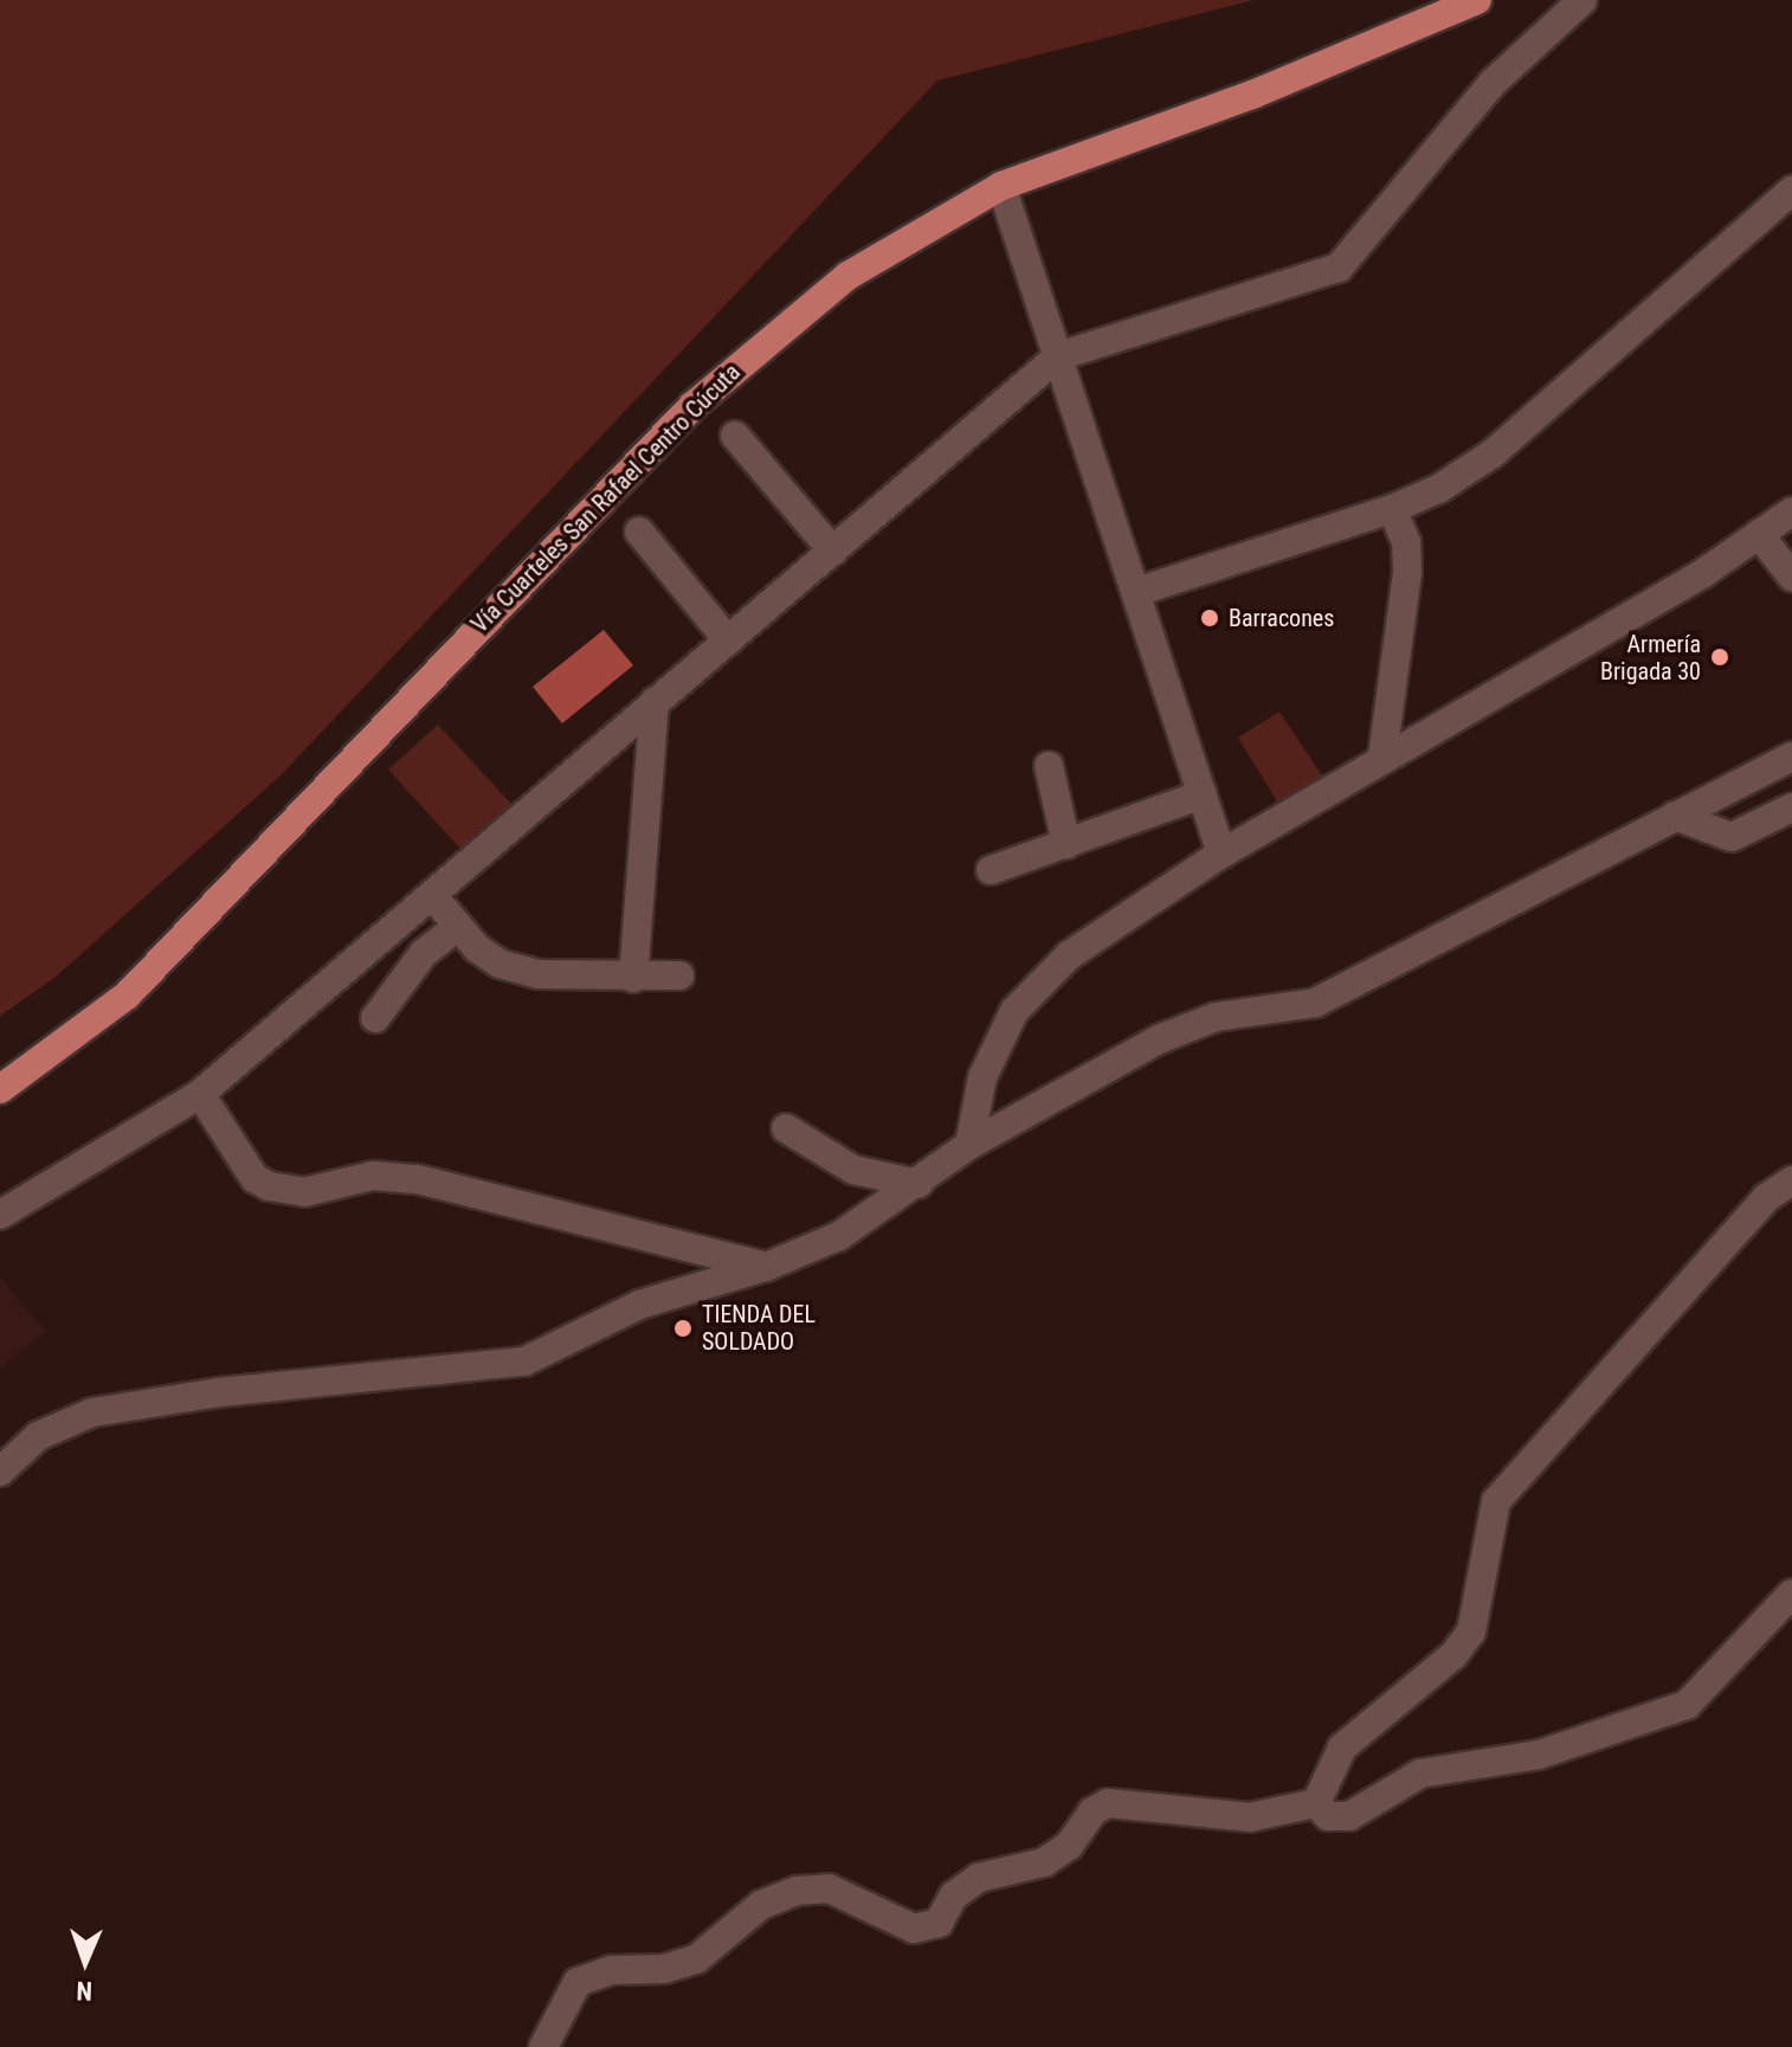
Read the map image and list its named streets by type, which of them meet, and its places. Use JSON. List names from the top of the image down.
{
  "streets": {
    "main road": ["Vía Cuarteles San Rafael Centro Cúcuta"]
  },
  "places": ["Barracones", "Armería Brigada 30", "TIENDA DEL SOLDADO"],
  "north": "bottom"
}
